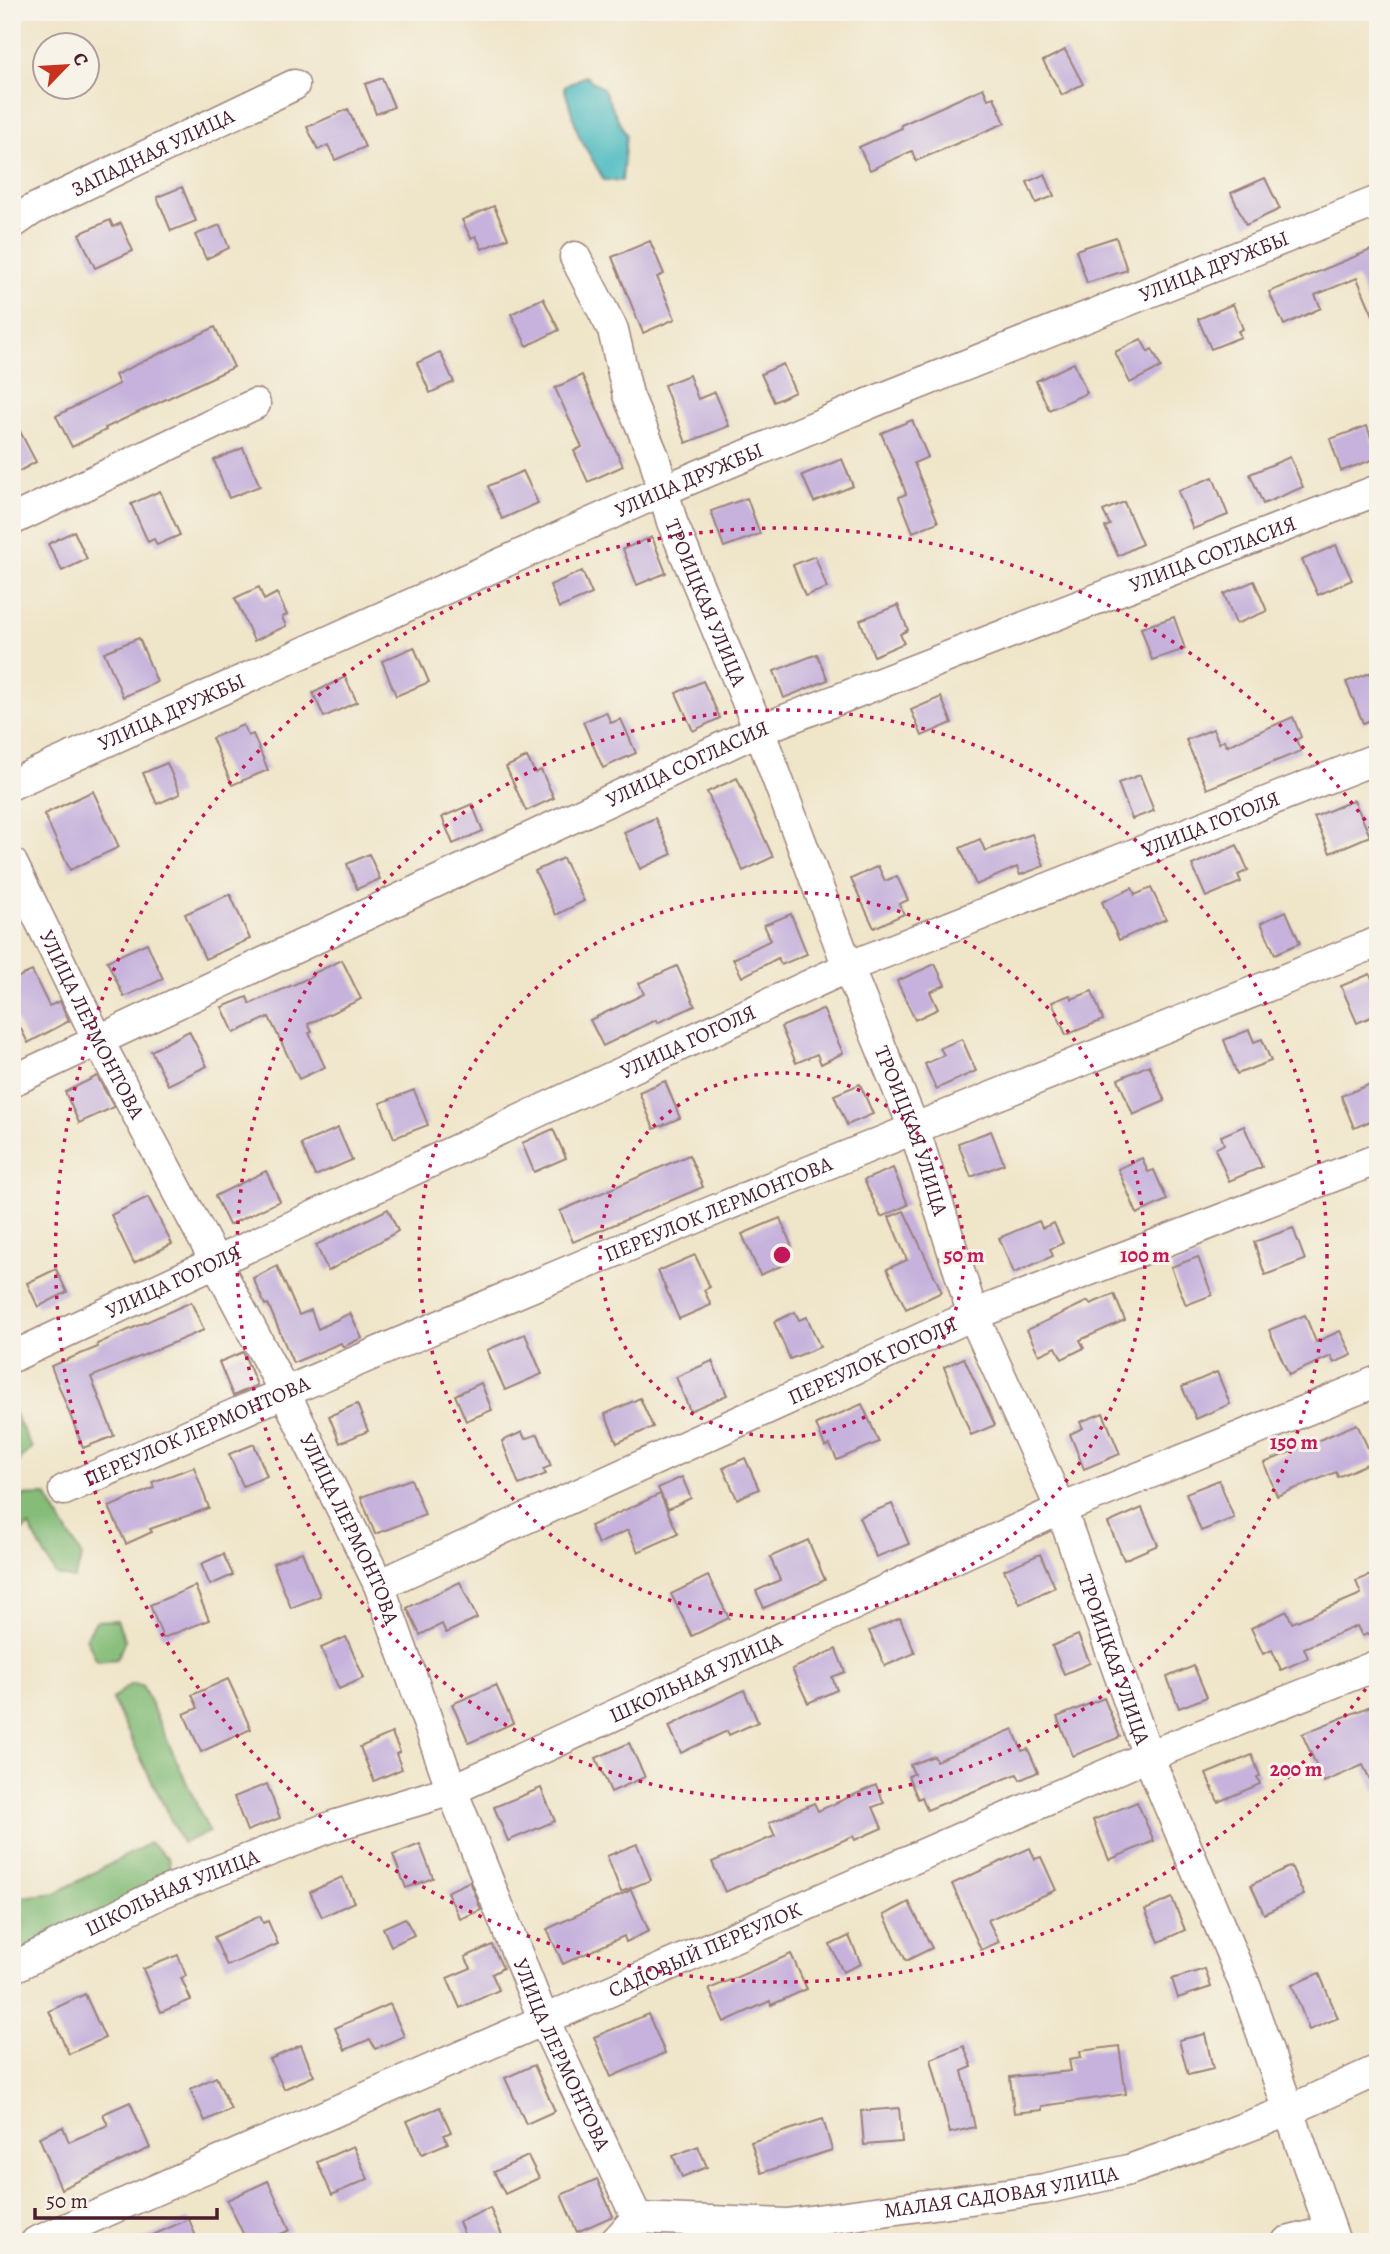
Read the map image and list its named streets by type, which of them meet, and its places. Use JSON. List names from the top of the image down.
{
  "streets": {
    "street": [
      "ЗАПАДНАЯ УЛИЦА",
      "УЛИЦА ДРУЖБЫ",
      "УЛИЦА СОГЛАСИЯ",
      "ТРОИЦКАЯ УЛИЦА",
      "УЛИЦА ГОГОЛЯ",
      "УЛИЦА ЛЕРМОНТОВА",
      "ПЕРЕУЛОК ЛЕРМОНТОВА",
      "ПЕРЕУЛОК ГОГОЛЯ",
      "ШКОЛЬНАЯ УЛИЦА",
      "САДОВЫЙ ПЕРЕУЛОК",
      "МАЛАЯ САДОВАЯ УЛИЦА"
    ]
  },
  "crossings": [
    ["УЛИЦА ДРУЖБЫ", "ТРОИЦКАЯ УЛИЦА"],
    ["УЛИЦА СОГЛАСИЯ", "ТРОИЦКАЯ УЛИЦА"],
    ["УЛИЦА СОГЛАСИЯ", "УЛИЦА ЛЕРМОНТОВА"],
    ["ТРОИЦКАЯ УЛИЦА", "УЛИЦА ГОГОЛЯ"],
    ["ТРОИЦКАЯ УЛИЦА", "ПЕРЕУЛОК ЛЕРМОНТОВА"],
    ["ТРОИЦКАЯ УЛИЦА", "ПЕРЕУЛОК ГОГОЛЯ"],
    ["ТРОИЦКАЯ УЛИЦА", "ШКОЛЬНАЯ УЛИЦА"],
    ["ТРОИЦКАЯ УЛИЦА", "САДОВЫЙ ПЕРЕУЛОК"],
    ["ТРОИЦКАЯ УЛИЦА", "МАЛАЯ САДОВАЯ УЛИЦА"],
    ["УЛИЦА ГОГОЛЯ", "УЛИЦА ЛЕРМОНТОВА"],
    ["УЛИЦА ЛЕРМОНТОВА", "ПЕРЕУЛОК ЛЕРМОНТОВА"],
    ["УЛИЦА ЛЕРМОНТОВА", "ПЕРЕУЛОК ГОГОЛЯ"],
    ["УЛИЦА ЛЕРМОНТОВА", "ШКОЛЬНАЯ УЛИЦА"],
    ["УЛИЦА ЛЕРМОНТОВА", "САДОВЫЙ ПЕРЕУЛОК"],
    ["УЛИЦА ЛЕРМОНТОВА", "МАЛАЯ САДОВАЯ УЛИЦА"]
  ],
  "scale_bar": "50 m",
  "north": "top right",
  "rings": [
    "50 m",
    "100 m",
    "150 m",
    "200 m"
  ]
}
